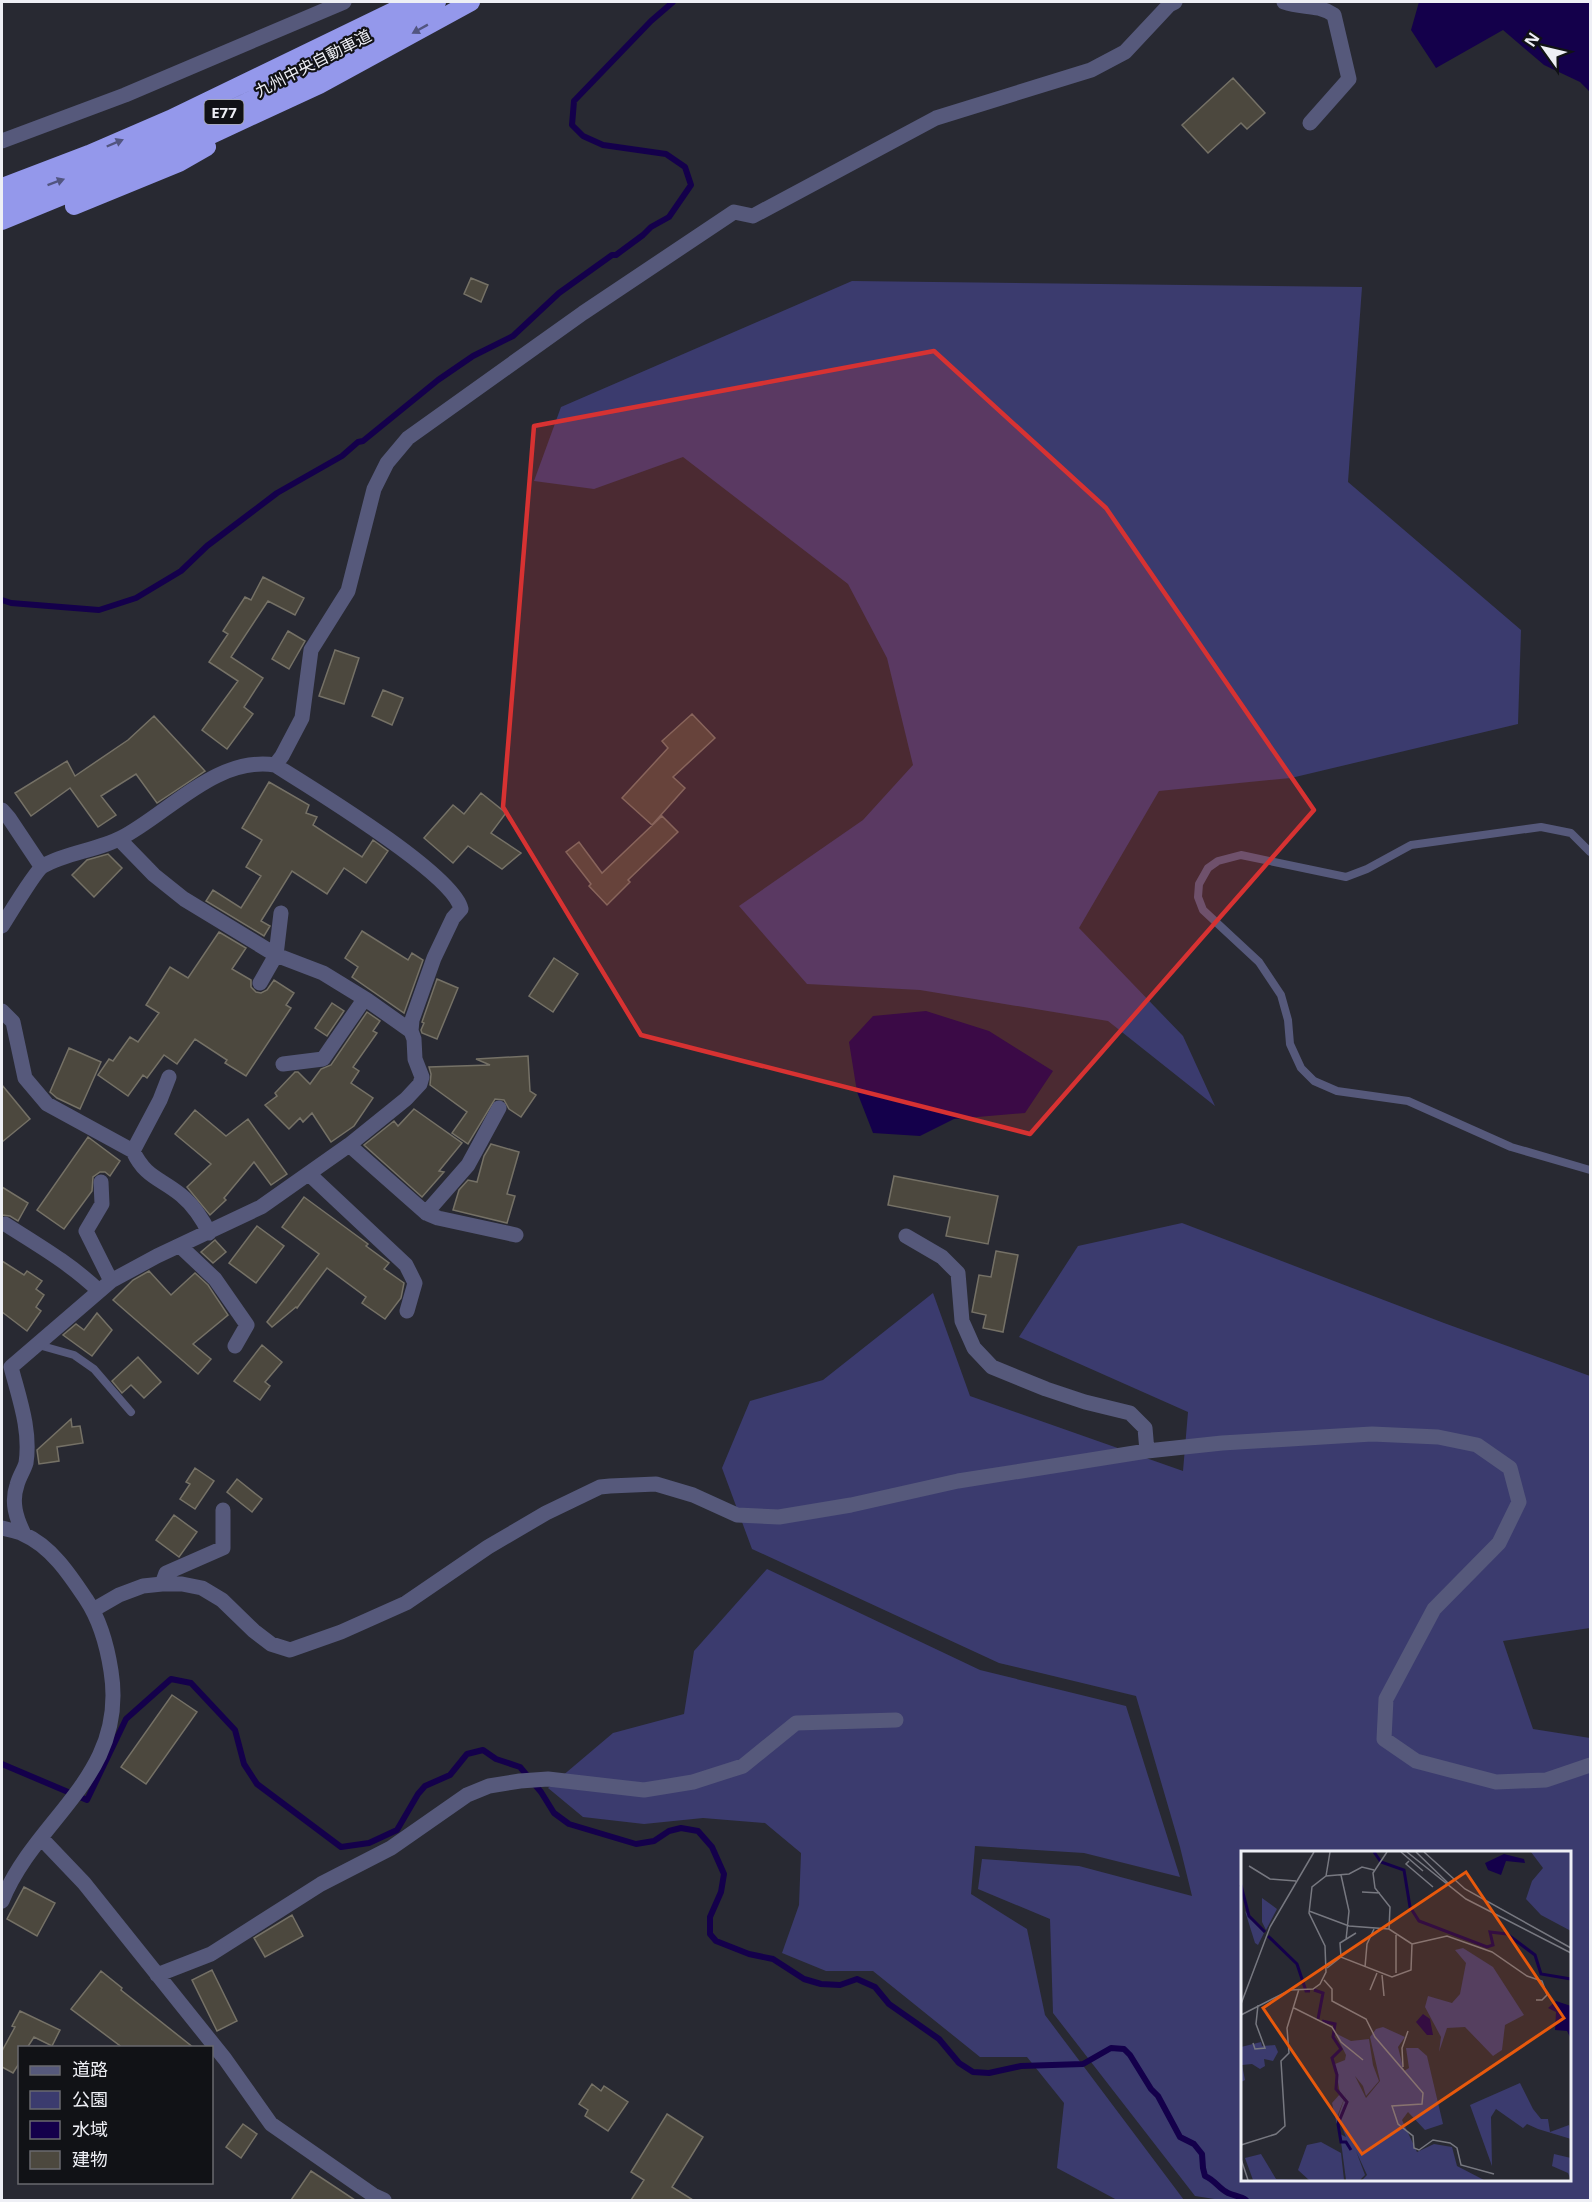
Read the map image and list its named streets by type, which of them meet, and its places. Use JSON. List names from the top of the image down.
{
  "streets": {
    "highway": ["九州中央自動車道", "E77"]
  },
  "legend": [
    "道路",
    "公園",
    "水域",
    "建物"
  ],
  "north": "top left"
}
